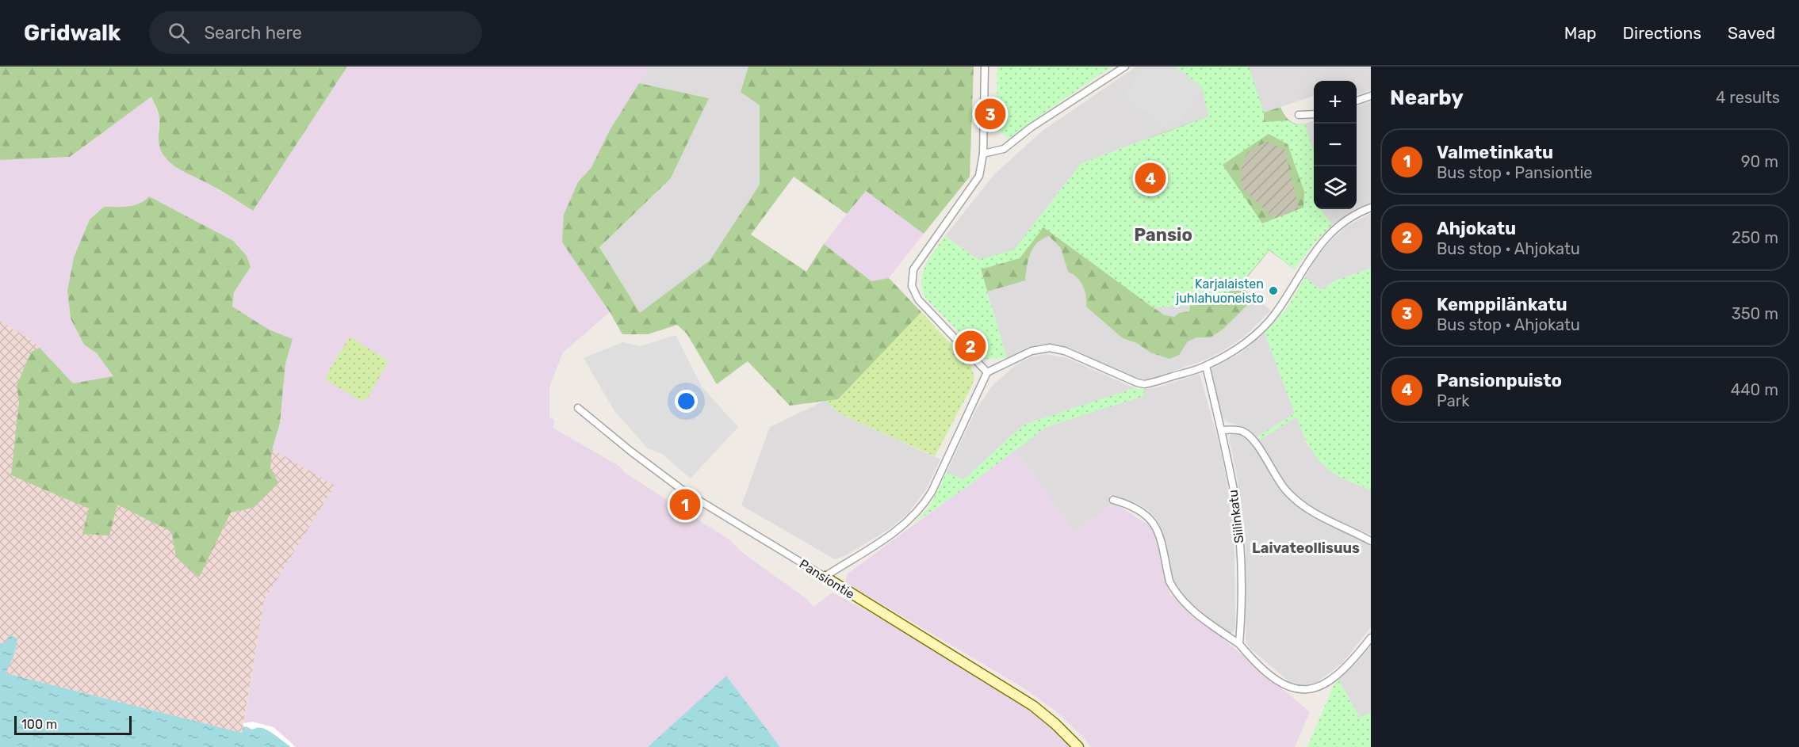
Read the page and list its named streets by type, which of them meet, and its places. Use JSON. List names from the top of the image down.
{
  "streets": {
    "street": ["Siilinkatu", "Pansiontie"]
  },
  "districts": ["Pansio", "Laivateollisuus"],
  "places": ["Karjalaisten juhlahuoneisto"],
  "scale_bar": "100 m",
  "page": {
    "header": "Gridwalk",
    "search": "Search here",
    "nav": ["Map", "Directions", "Saved"],
    "heading": ["Nearby", "4 results"],
    "map_buttons": ["+", "−"],
    "pins": [
      "3",
      "4",
      "2",
      "1"
    ],
    "list": [
      {
        "mark": "1",
        "name": "Valmetinkatu",
        "note": "Bus stop · Pansiontie",
        "value": "90 m"
      },
      {
        "mark": "2",
        "name": "Ahjokatu",
        "note": "Bus stop · Ahjokatu",
        "value": "250 m"
      },
      {
        "mark": "3",
        "name": "Kemppilänkatu",
        "note": "Bus stop · Ahjokatu",
        "value": "350 m"
      },
      {
        "mark": "4",
        "name": "Pansionpuisto",
        "note": "Park",
        "value": "440 m"
      }
    ],
    "scale": "100 m"
  }
}
